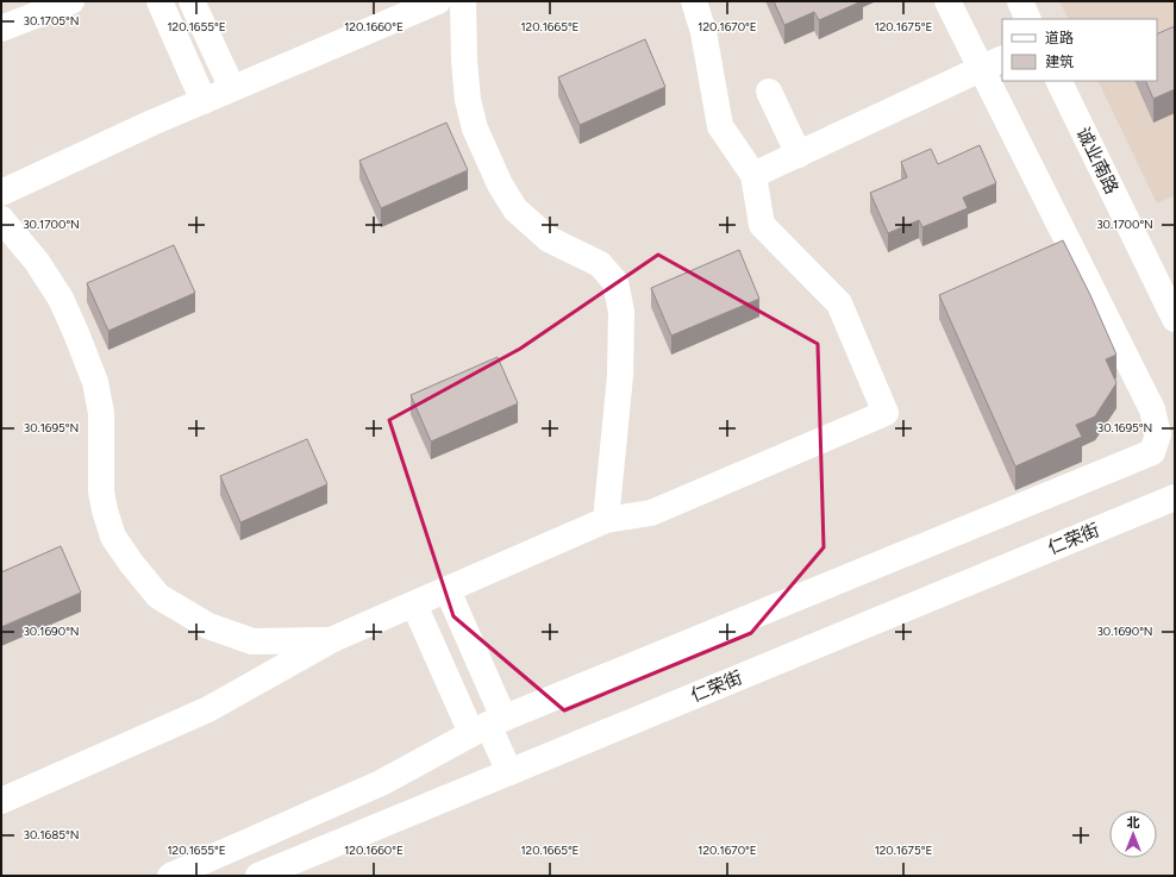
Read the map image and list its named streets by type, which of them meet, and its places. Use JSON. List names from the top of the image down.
{
  "streets": {
    "street": ["诚业南路", "仁荣街"]
  },
  "legend": ["道路", "建筑"],
  "north": "top",
  "coordinates": [
    "30.1705°N",
    "120.1655°E",
    "120.1660°E",
    "120.1665°E",
    "120.1670°E",
    "120.1675°E",
    "30.1700°N",
    "30.1695°N",
    "30.1690°N",
    "30.1685°N"
  ]
}
